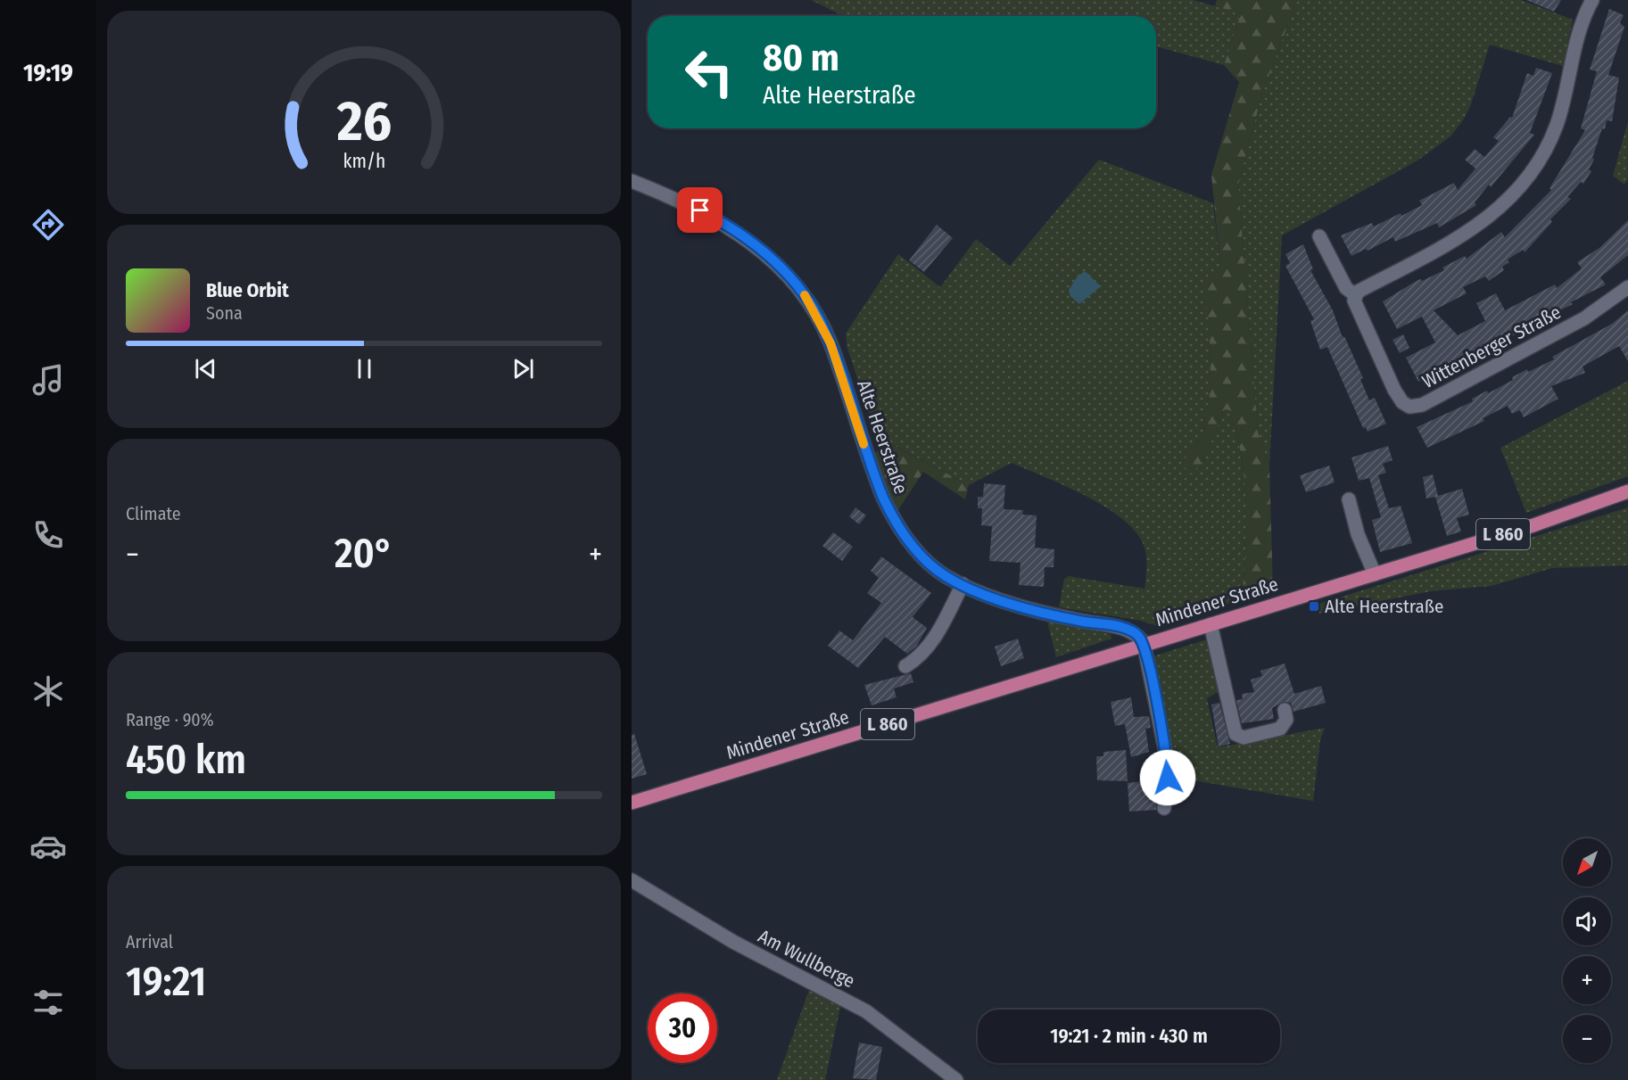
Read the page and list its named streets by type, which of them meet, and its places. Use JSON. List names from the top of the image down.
{
  "streets": {
    "main road": ["L 860", "Mindener Straße"],
    "street": ["Wittenberger Straße", "Alte Heerstraße", "Am Wullberge"]
  },
  "crossings": [
    ["Alte Heerstraße", "Mindener Straße"]
  ],
  "places": {
    "transit": ["Alte Heerstraße"]
  },
  "north": "bottom left",
  "page": {
    "tabs": "19:19",
    "turn": ["80 m", "Alte Heerstraße"],
    "song": ["Blue Orbit", "Sona"],
    "tile": [
      "Climate",
      ["Range · 90%", "450 km"],
      ["Arrival", "19:21"]
    ],
    "heat": ["−", "20°", "+"],
    "map_buttons": ["+", "−"],
    "limit": "30",
    "trip": "19:21 · 2 min · 430 m",
    "gauge": ["26", "km/h"]
  }
}
